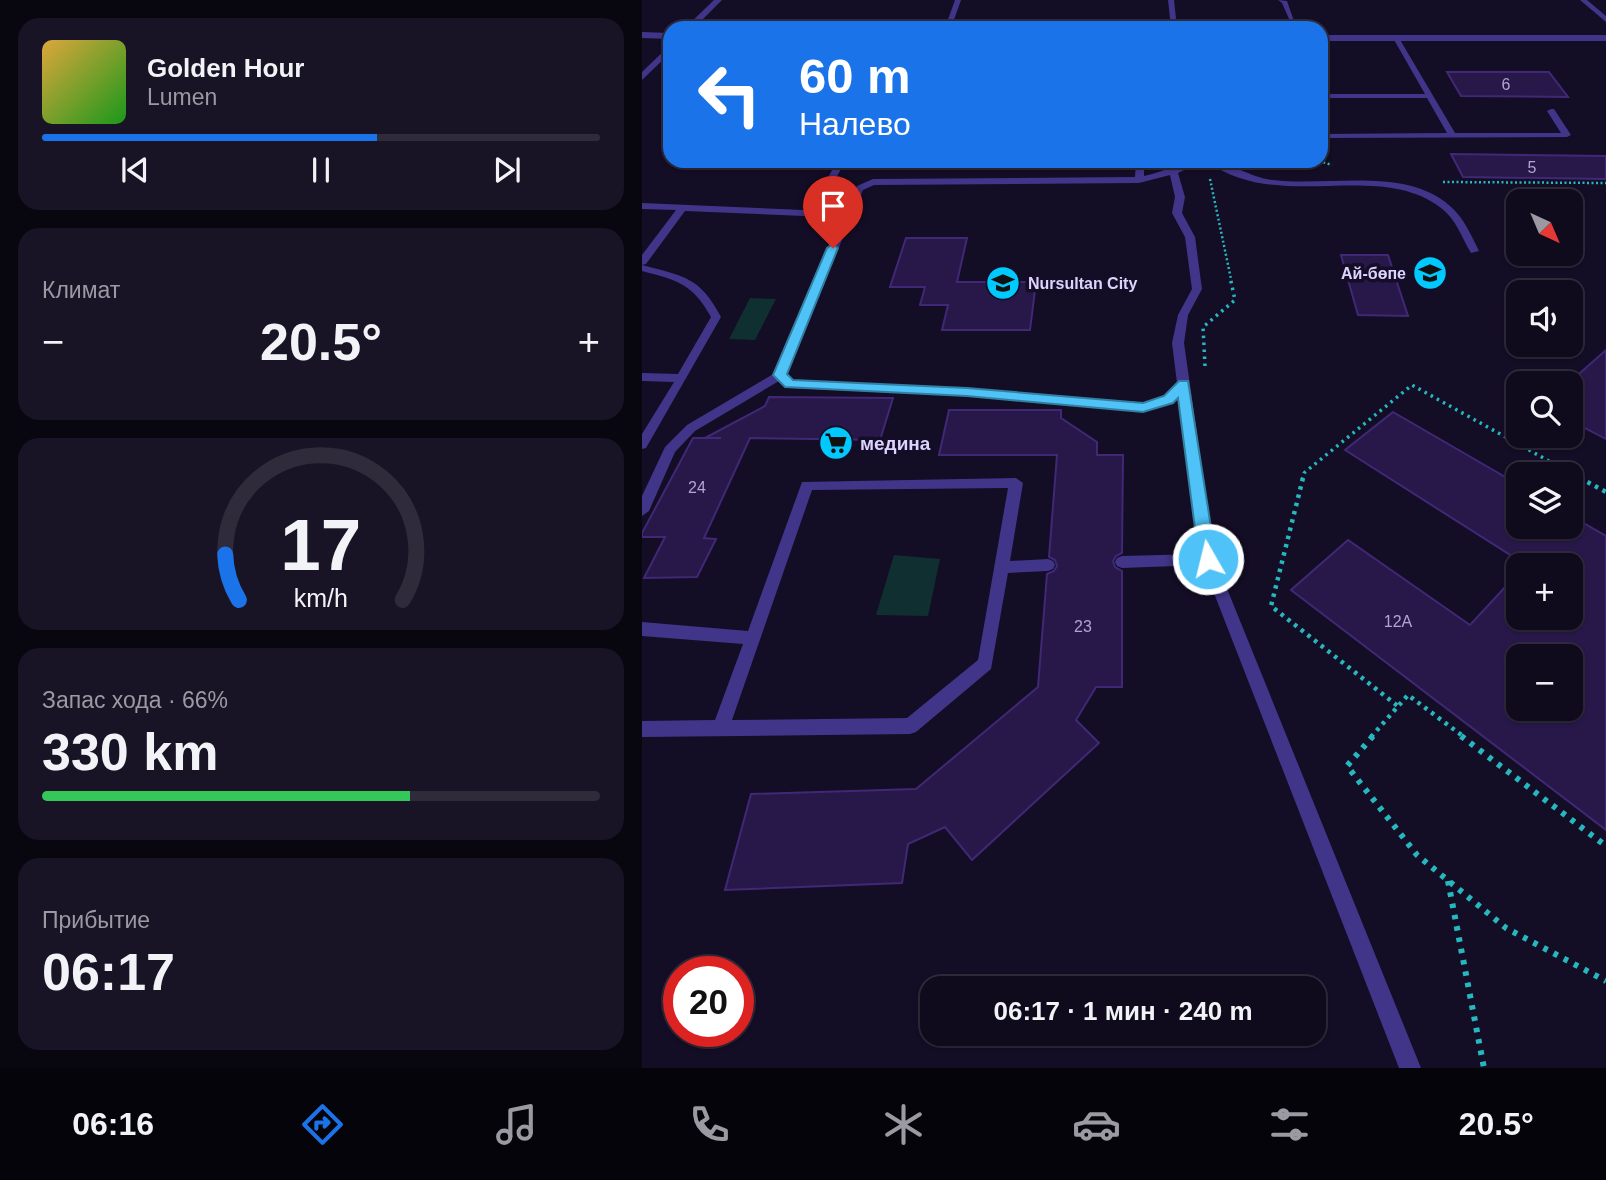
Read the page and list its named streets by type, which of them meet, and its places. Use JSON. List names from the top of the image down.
{
  "places": {
    "school or university": ["Ай-бөпе", "Nursultan City"],
    "supermarket": ["медина"]
  },
  "house_numbers": [
    "6",
    "5",
    "24",
    "12А",
    "23"
  ],
  "north": "bottom right",
  "page": {
    "turn": ["60 m", "Налево"],
    "song": ["Golden Hour", "Lumen"],
    "map_buttons": ["+", "−"],
    "tile": [
      "Климат",
      ["Запас хода · 66%", "330 km"],
      ["Прибытие", "06:17"]
    ],
    "heat": ["−", "20.5°", "+"],
    "limit": "20",
    "trip": "06:17 · 1 мин · 240 m",
    "tabs": ["06:16", "20.5°"],
    "gauge": ["17", "km/h"]
  }
}
